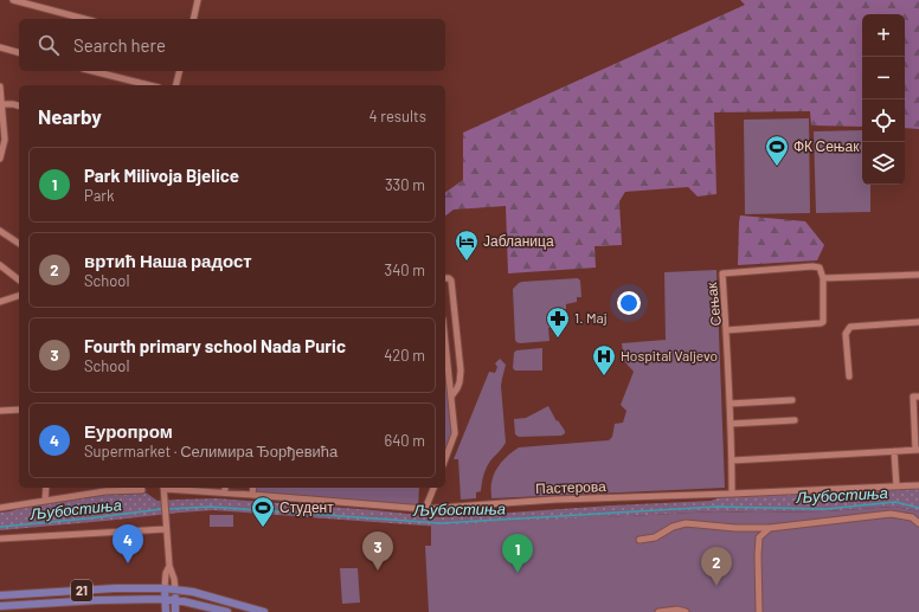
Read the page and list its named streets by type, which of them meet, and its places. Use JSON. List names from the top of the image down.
{
  "streets": {
    "main road": ["21"],
    "street": ["Сењак", "Пастерова"]
  },
  "water": ["Љубостиња"],
  "places": {
    "sports": ["ФК Сењак", "Студент"],
    "hotel": ["Јабланица"],
    "pharmacy": ["1. Maj"],
    "hospital": ["Hospital Valjevo"]
  },
  "page": {
    "map_buttons": ["+", "−"],
    "search": "Search here",
    "heading": ["Nearby", "4 results"],
    "list": [
      {
        "mark": "1",
        "name": "Park Milivoja Bjelice",
        "note": "Park",
        "value": "330 m"
      },
      {
        "mark": "2",
        "name": "вртић Наша радост",
        "note": "School",
        "value": "340 m"
      },
      {
        "mark": "3",
        "name": "Fourth primary school Nada Puric",
        "note": "School",
        "value": "420 m"
      },
      {
        "mark": "4",
        "name": "Еуропром",
        "note": "Supermarket · Селимира Ђорђевића",
        "value": "640 m"
      }
    ],
    "pins": [
      "4",
      "3",
      "1",
      "2"
    ]
  }
}
